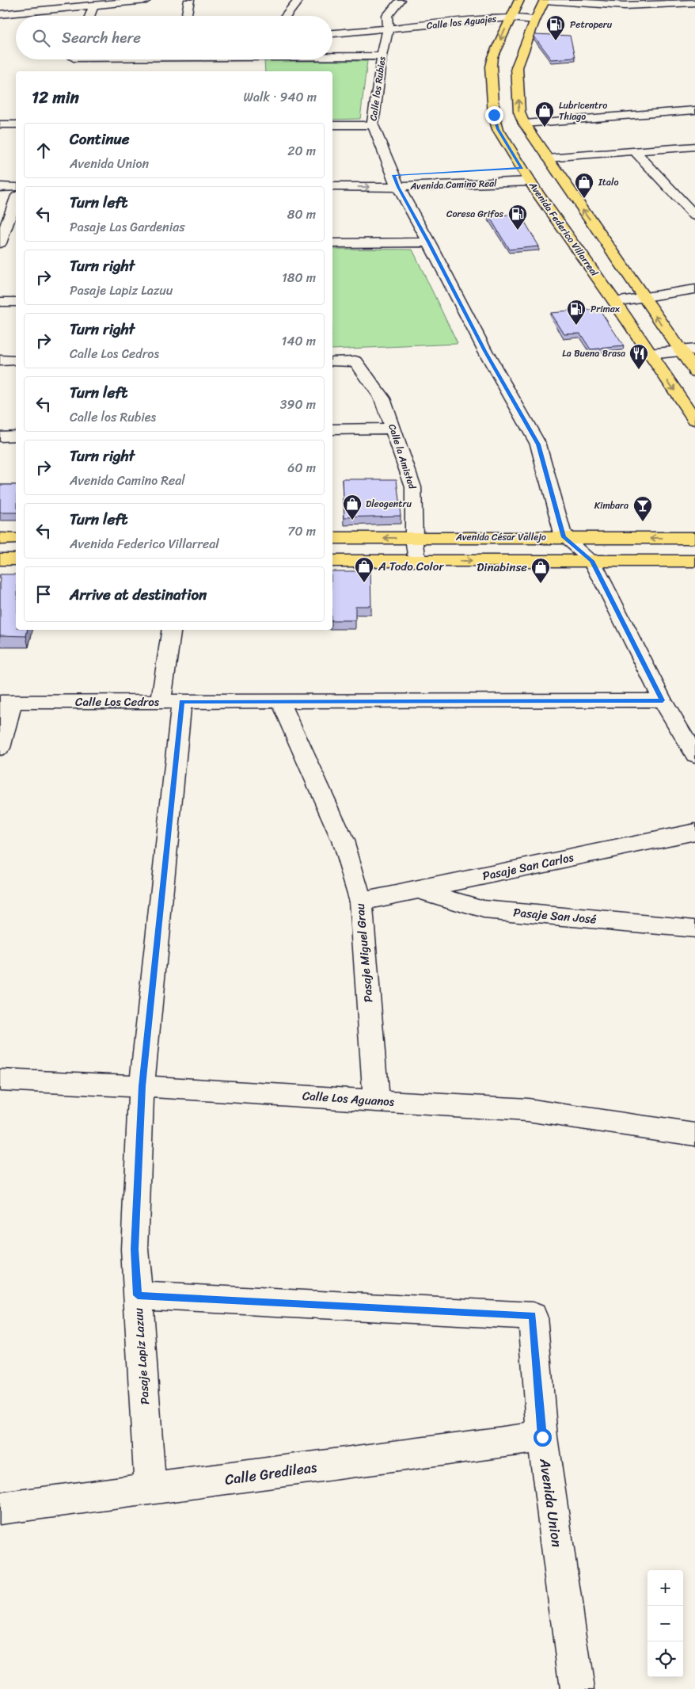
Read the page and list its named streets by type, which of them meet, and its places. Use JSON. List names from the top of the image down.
{
  "streets": {
    "main road": ["Avenida Federico Villarreal", "Avenida César Vallejo"],
    "street": [
      "Calle los Aguajes",
      "Calle los Rubies",
      "Avenida Camino Real",
      "Calle la Amistad",
      "Calle Los Cedros",
      "Pasaje San Carlos",
      "Pasaje San José",
      "Pasaje Miguel Grau",
      "Calle Los Aguanos",
      "Pasaje Lapiz Lazuu",
      "Calle Gredileas",
      "Avenida Union"
    ]
  },
  "crossings": [
    ["Calle los Aguajes", "Calle los Rubies"],
    ["Calle los Aguajes", "Avenida Federico Villarreal"],
    ["Calle los Rubies", "Avenida Camino Real"],
    ["Calle los Rubies", "Avenida César Vallejo"],
    ["Avenida Camino Real", "Avenida Federico Villarreal"],
    ["Calle la Amistad", "Avenida César Vallejo"],
    ["Calle Los Cedros", "Pasaje Miguel Grau"],
    ["Calle Los Cedros", "Pasaje Lapiz Lazuu"],
    ["Pasaje San Carlos", "Pasaje San José"],
    ["Pasaje San Carlos", "Pasaje Miguel Grau"],
    ["Pasaje Miguel Grau", "Calle Los Aguanos"],
    ["Calle Los Aguanos", "Pasaje Lapiz Lazuu"],
    ["Pasaje Lapiz Lazuu", "Calle Gredileas"],
    ["Pasaje Lapiz Lazuu", "Avenida Union"],
    ["Calle Gredileas", "Avenida Union"]
  ],
  "places": {
    "fuel station": ["Petroperu", "Coresa Grifos", "Primax"],
    "shop": [
      "Lubricentro Thiago",
      "Italo",
      "Dleogentru",
      "A Todo Color",
      "Dinabinse"
    ],
    "restaurant": ["La Buena Brasa"],
    "bar": ["Kimbara"]
  },
  "page": {
    "search": "Search here",
    "heading": ["12 min", "Walk · 940 m"],
    "list": [
      ["Continue", "Avenida Union", "20 m"],
      ["Turn left", "Pasaje Las Gardenias", "80 m"],
      ["Turn right", "Pasaje Lapiz Lazuu", "180 m"],
      ["Turn right", "Calle Los Cedros", "140 m"],
      ["Turn left", "Calle los Rubies", "390 m"],
      ["Turn right", "Avenida Camino Real", "60 m"],
      ["Turn left", "Avenida Federico Villarreal", "70 m"],
      "Arrive at destination"
    ],
    "map_buttons": ["+", "−"]
  }
}
